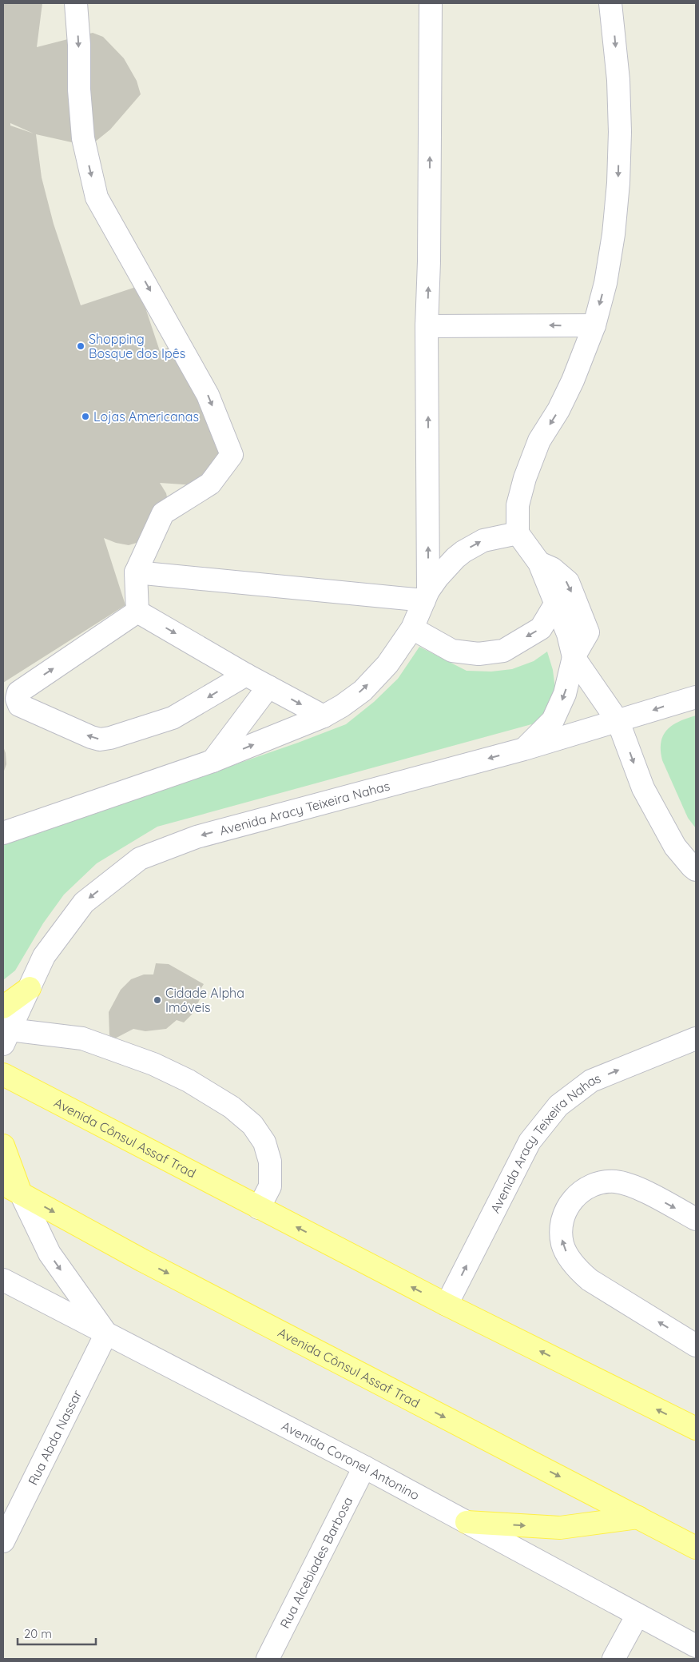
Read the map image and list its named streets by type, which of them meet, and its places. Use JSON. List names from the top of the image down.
{
  "streets": {
    "main road": ["Avenida Cônsul Assaf Trad"],
    "street": [
      "Avenida Aracy Teixeira Nahas",
      "Rua Abda Nassar",
      "Avenida Coronel Antonino",
      "Rua Alcebiades Barbosa"
    ]
  },
  "crossings": [
    ["Avenida Aracy Teixeira Nahas", "Avenida Cônsul Assaf Trad"],
    ["Rua Abda Nassar", "Avenida Coronel Antonino"],
    ["Avenida Coronel Antonino", "Rua Alcebiades Barbosa"]
  ],
  "places": ["Shopping Bosque dos Ipês", "Lojas Americanas", "Cidade Alpha Imóveis"],
  "scale_bar": "20 m"
}
